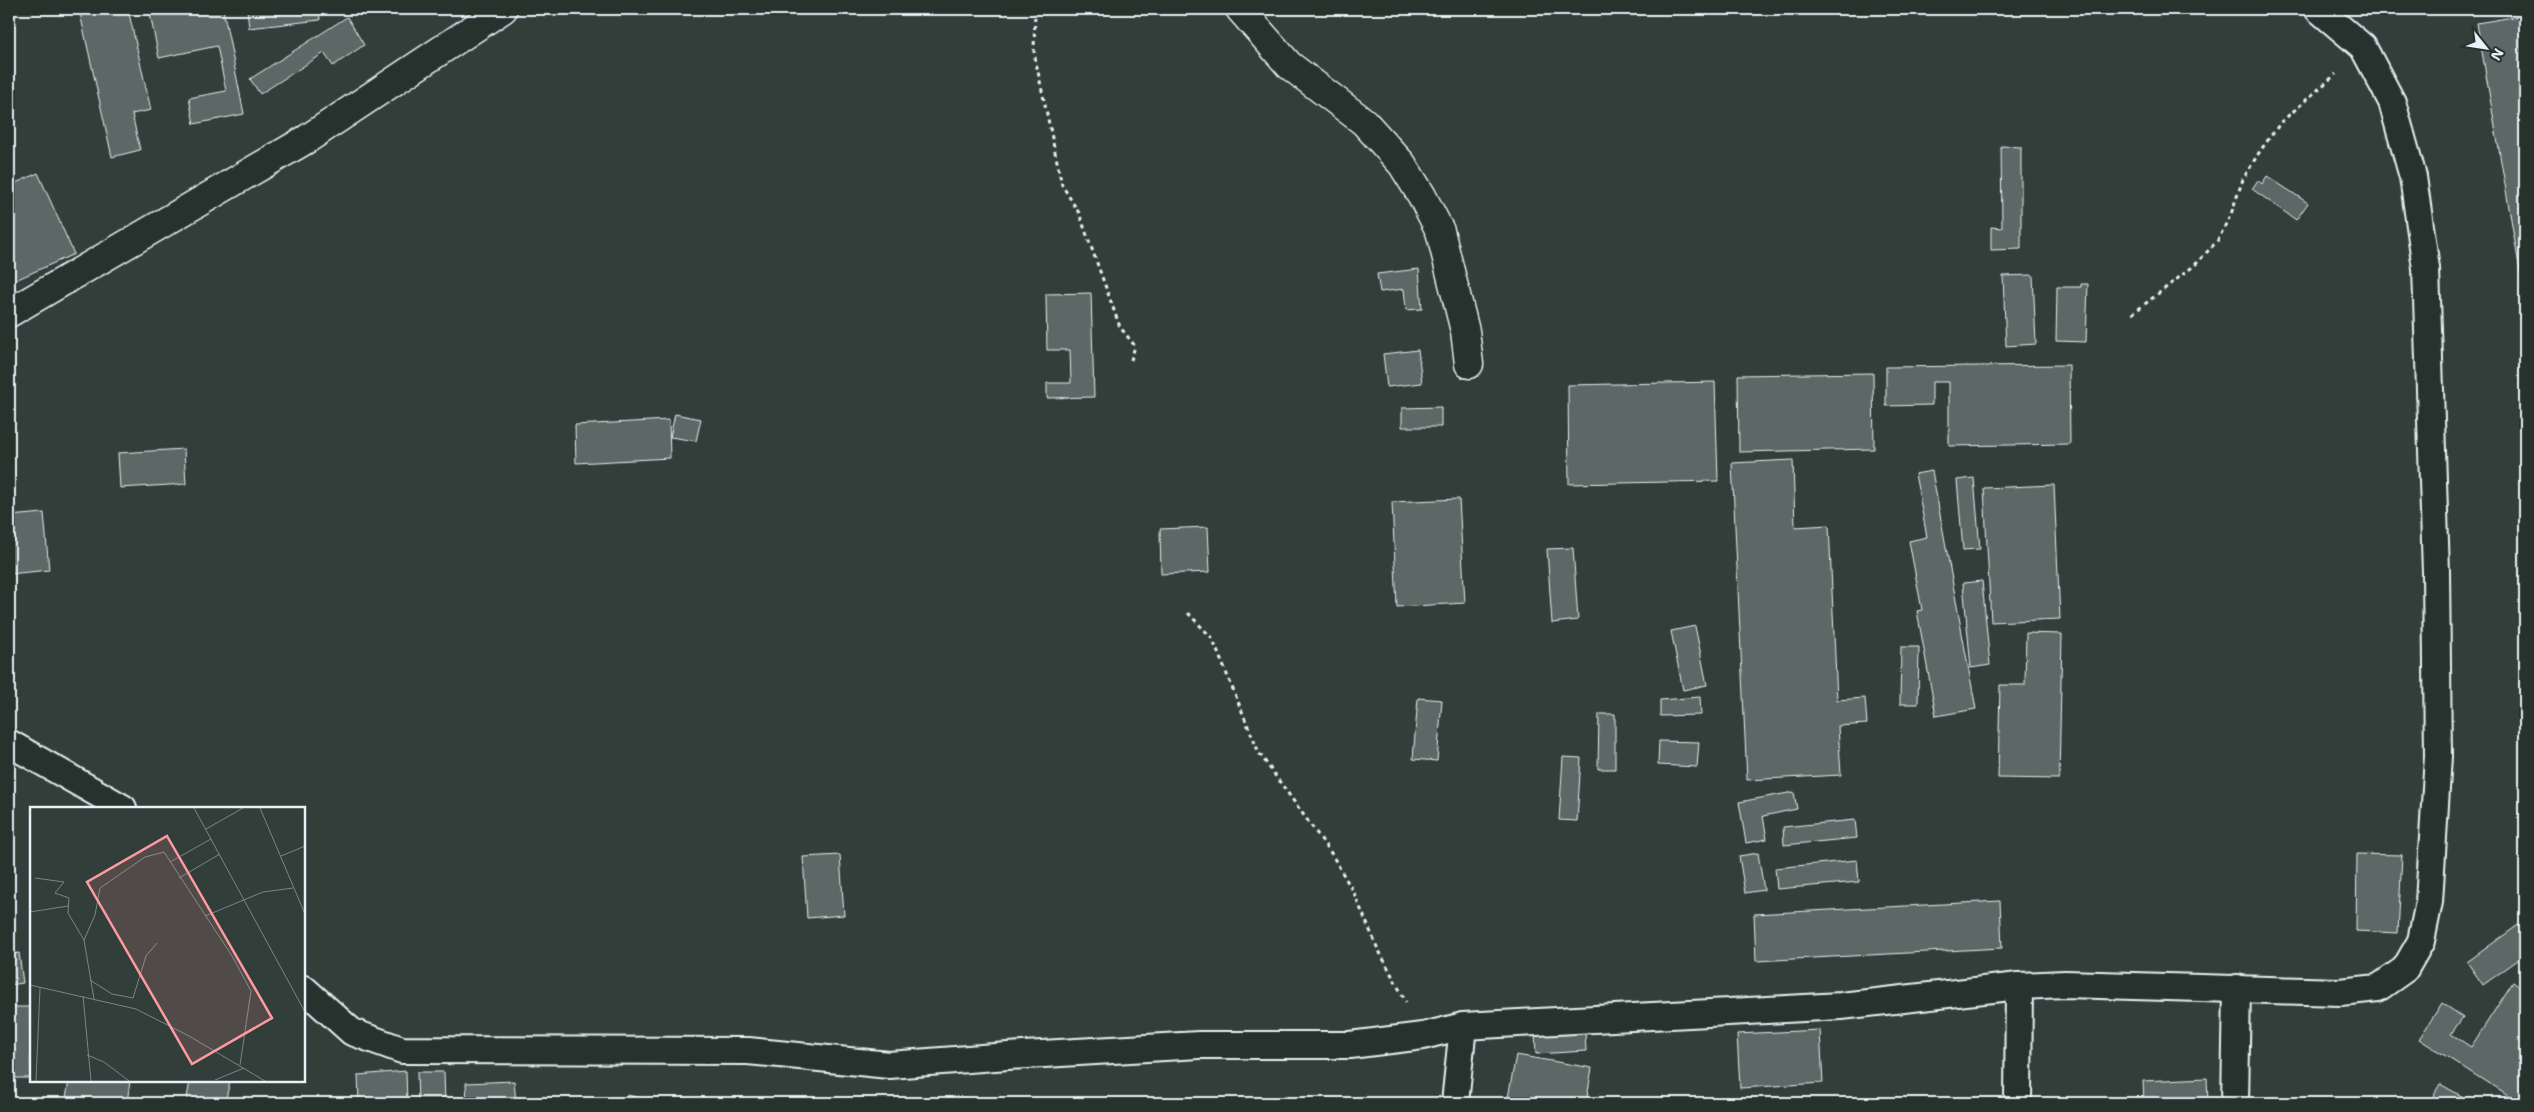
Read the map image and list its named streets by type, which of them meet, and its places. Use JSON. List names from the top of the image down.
{
  "north": "bottom right"
}
